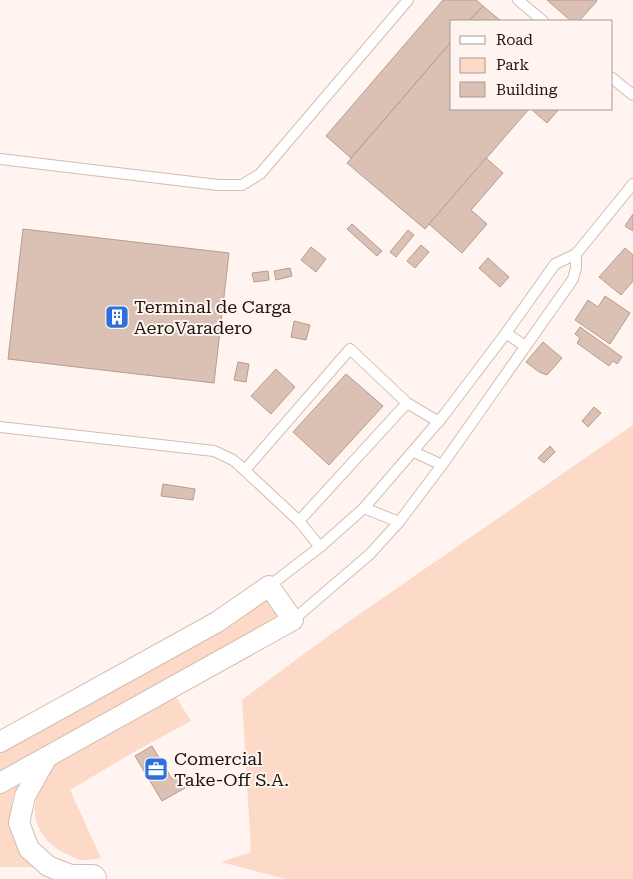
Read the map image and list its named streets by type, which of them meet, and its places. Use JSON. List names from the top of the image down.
{
  "places": {
    "building": ["Terminal de Carga AeroVaradero"],
    "office": ["Comercial Take-Off S.A."]
  },
  "legend": ["Road", "Park", "Building"]
}
